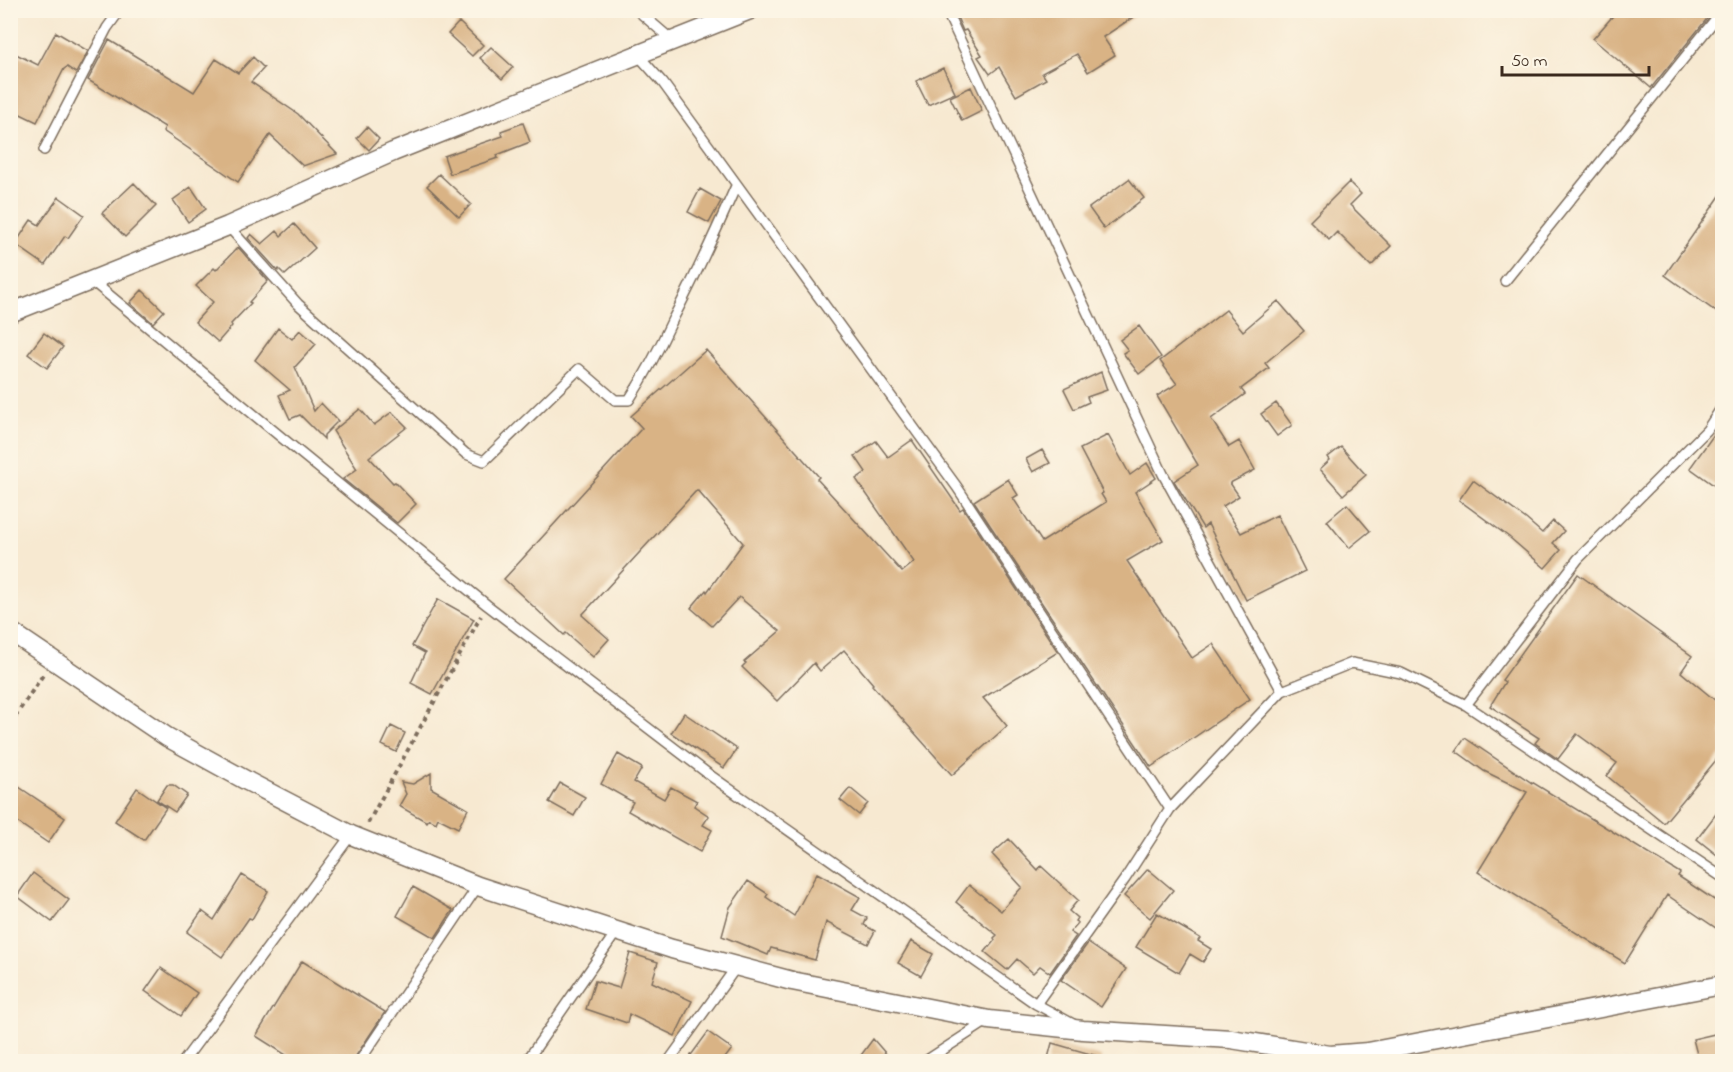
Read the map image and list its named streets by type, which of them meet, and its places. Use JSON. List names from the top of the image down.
{
  "scale_bar": "50 m"
}
